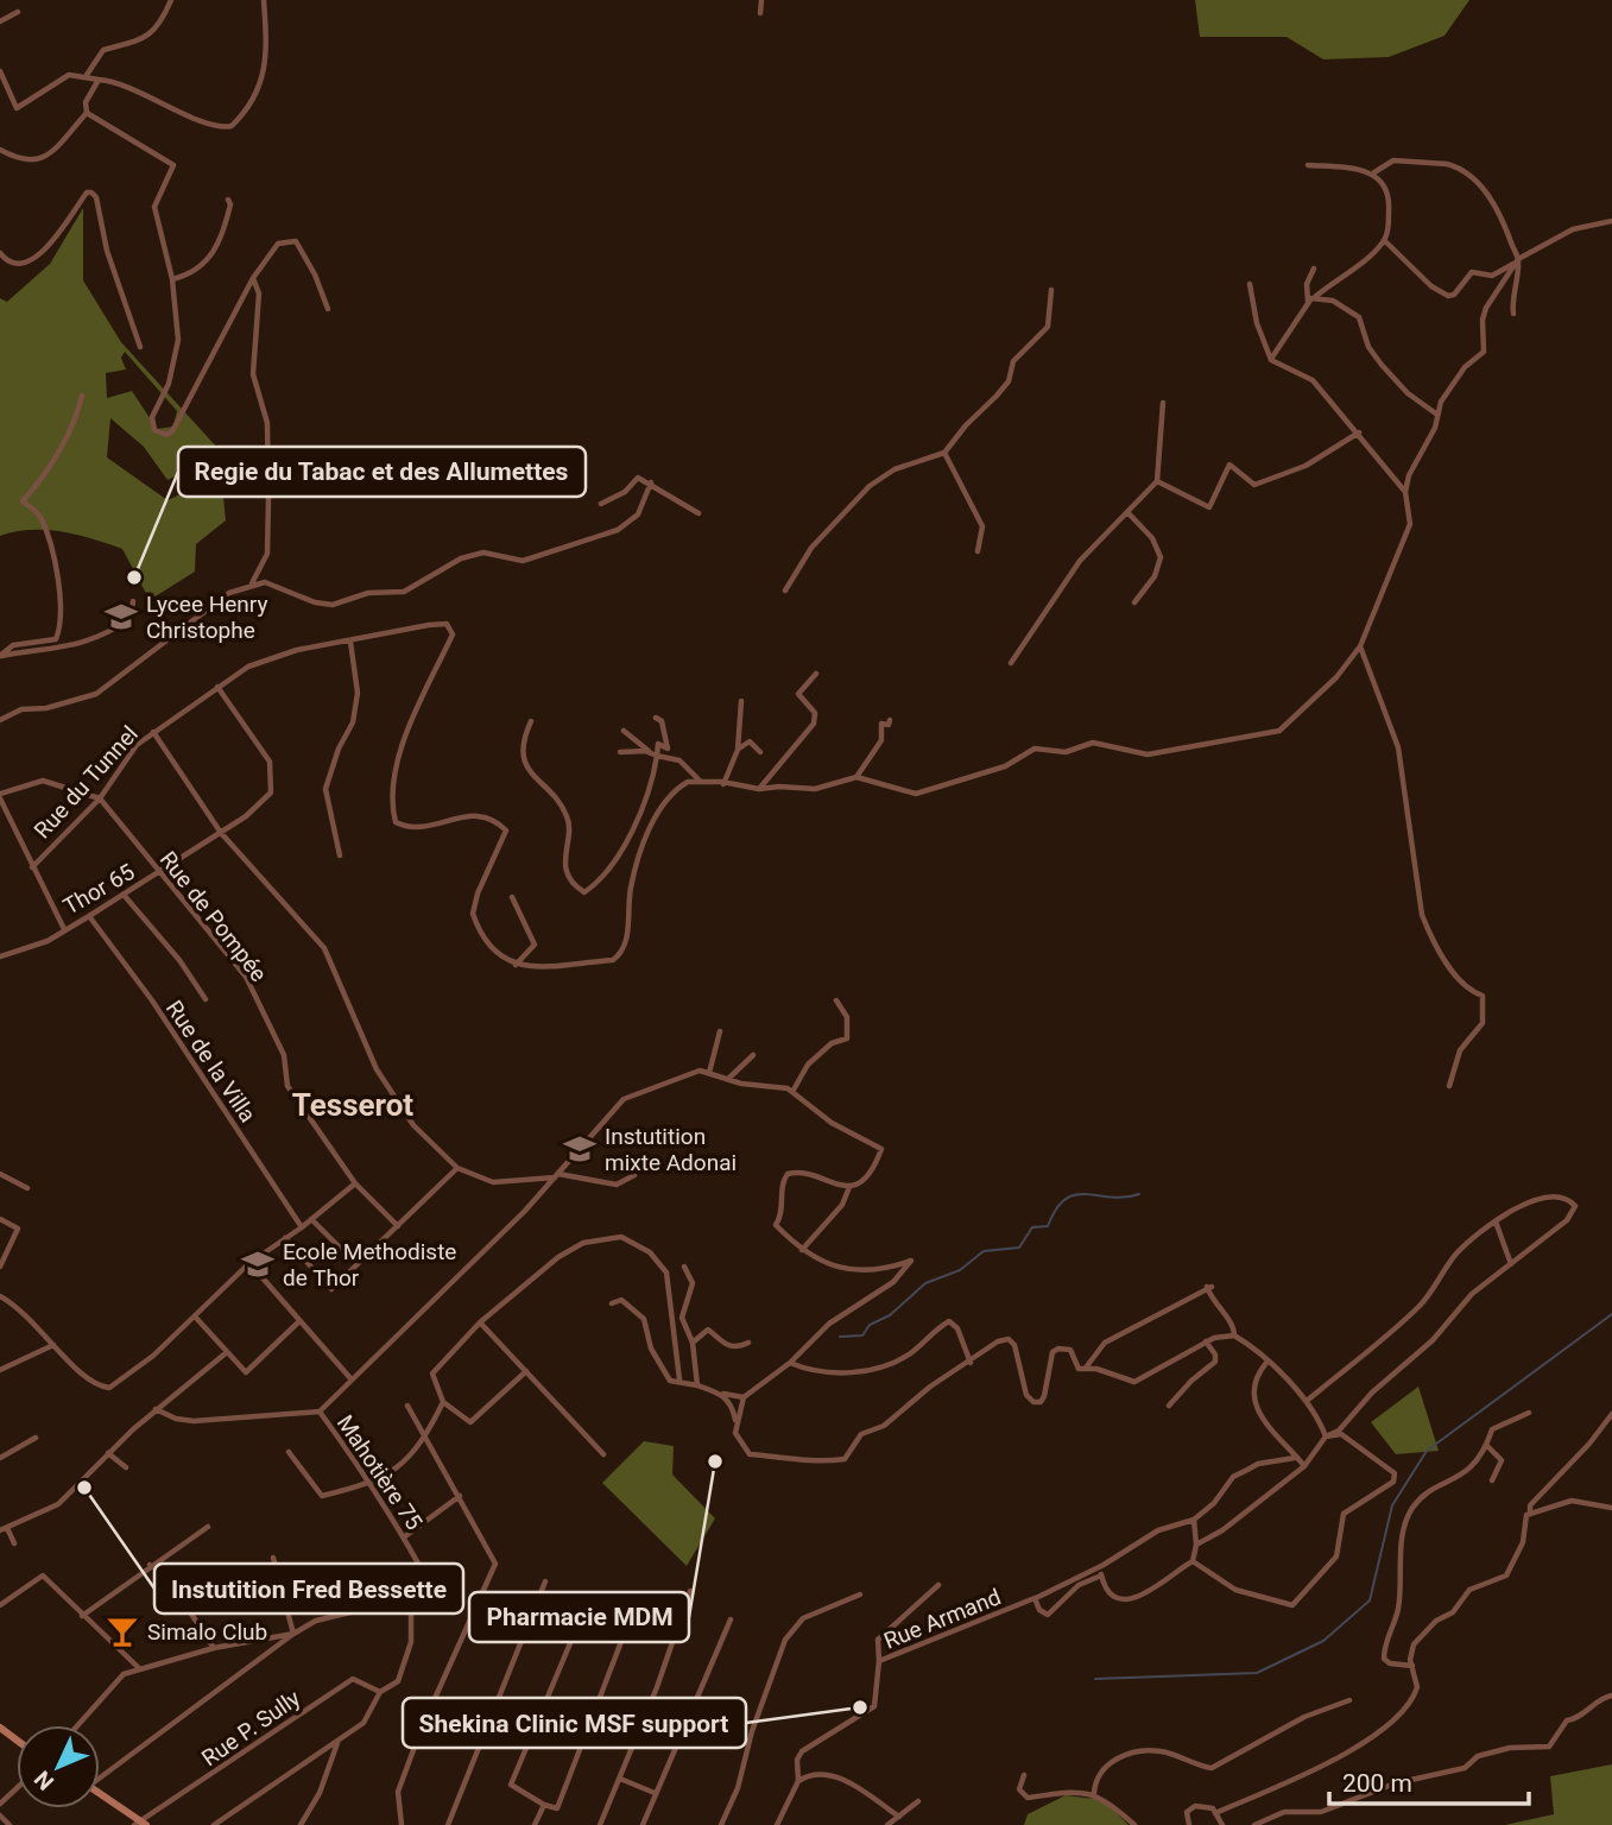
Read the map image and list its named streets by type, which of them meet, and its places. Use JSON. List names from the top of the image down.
{
  "streets": {
    "street": [
      "Rue du Tunnel",
      "Thor 65",
      "Rue de Pompée",
      "Rue de la Villa",
      "Mahotière 75",
      "Rue Armand",
      "Rue P. Sully"
    ]
  },
  "crossings": [
    ["Rue du Tunnel", "Thor 65"],
    ["Rue du Tunnel", "Rue de Pompée"],
    ["Thor 65", "Rue de Pompée"],
    ["Thor 65", "Rue de la Villa"]
  ],
  "districts": ["Tesserot"],
  "places": {
    "other": [
      "Regie du Tabac et des Allumettes",
      "Pharmacie MDM",
      "Instutition Fred Bessette",
      "Shekina Clinic MSF support"
    ],
    "school or university": ["Lycee Henry Christophe", "Instutition mixte Adonai", "Ecole Methodiste de Thor"],
    "bar": ["Simalo Club"]
  },
  "scale_bar": "200 m",
  "north": "bottom left"
}
